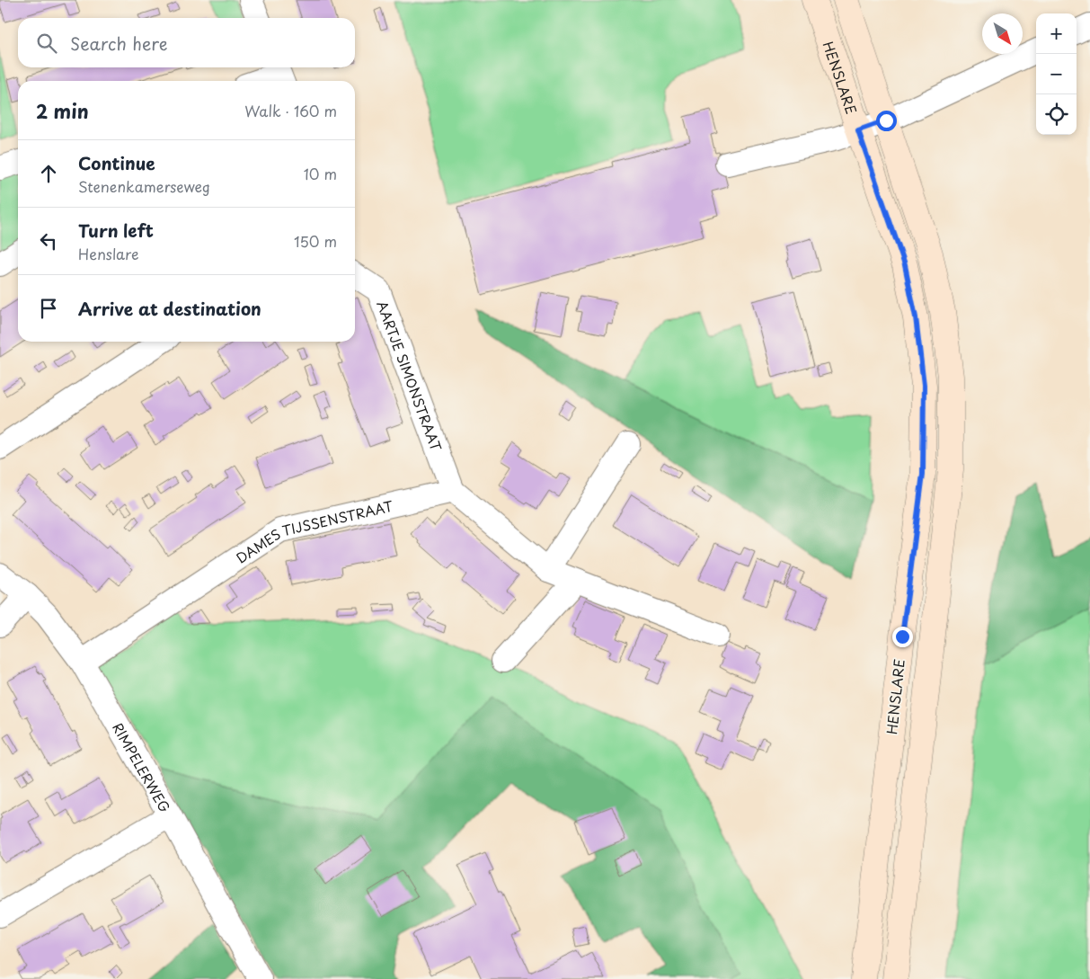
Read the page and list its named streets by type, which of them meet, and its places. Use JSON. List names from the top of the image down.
{
  "streets": {
    "street": [
      "HENSLARE",
      "AARTJE SIMONSTRAAT",
      "DAMES TIJSSENSTRAAT",
      "RIMPELERWEG"
    ]
  },
  "crossings": [
    ["AARTJE SIMONSTRAAT", "DAMES TIJSSENSTRAAT"],
    ["DAMES TIJSSENSTRAAT", "RIMPELERWEG"]
  ],
  "north": "bottom right",
  "page": {
    "map_buttons": ["+", "−"],
    "search": "Search here",
    "heading": ["2 min", "Walk · 160 m"],
    "list": [
      ["Continue", "Stenenkamerseweg", "10 m"],
      ["Turn left", "Henslare", "150 m"],
      "Arrive at destination"
    ]
  }
}
